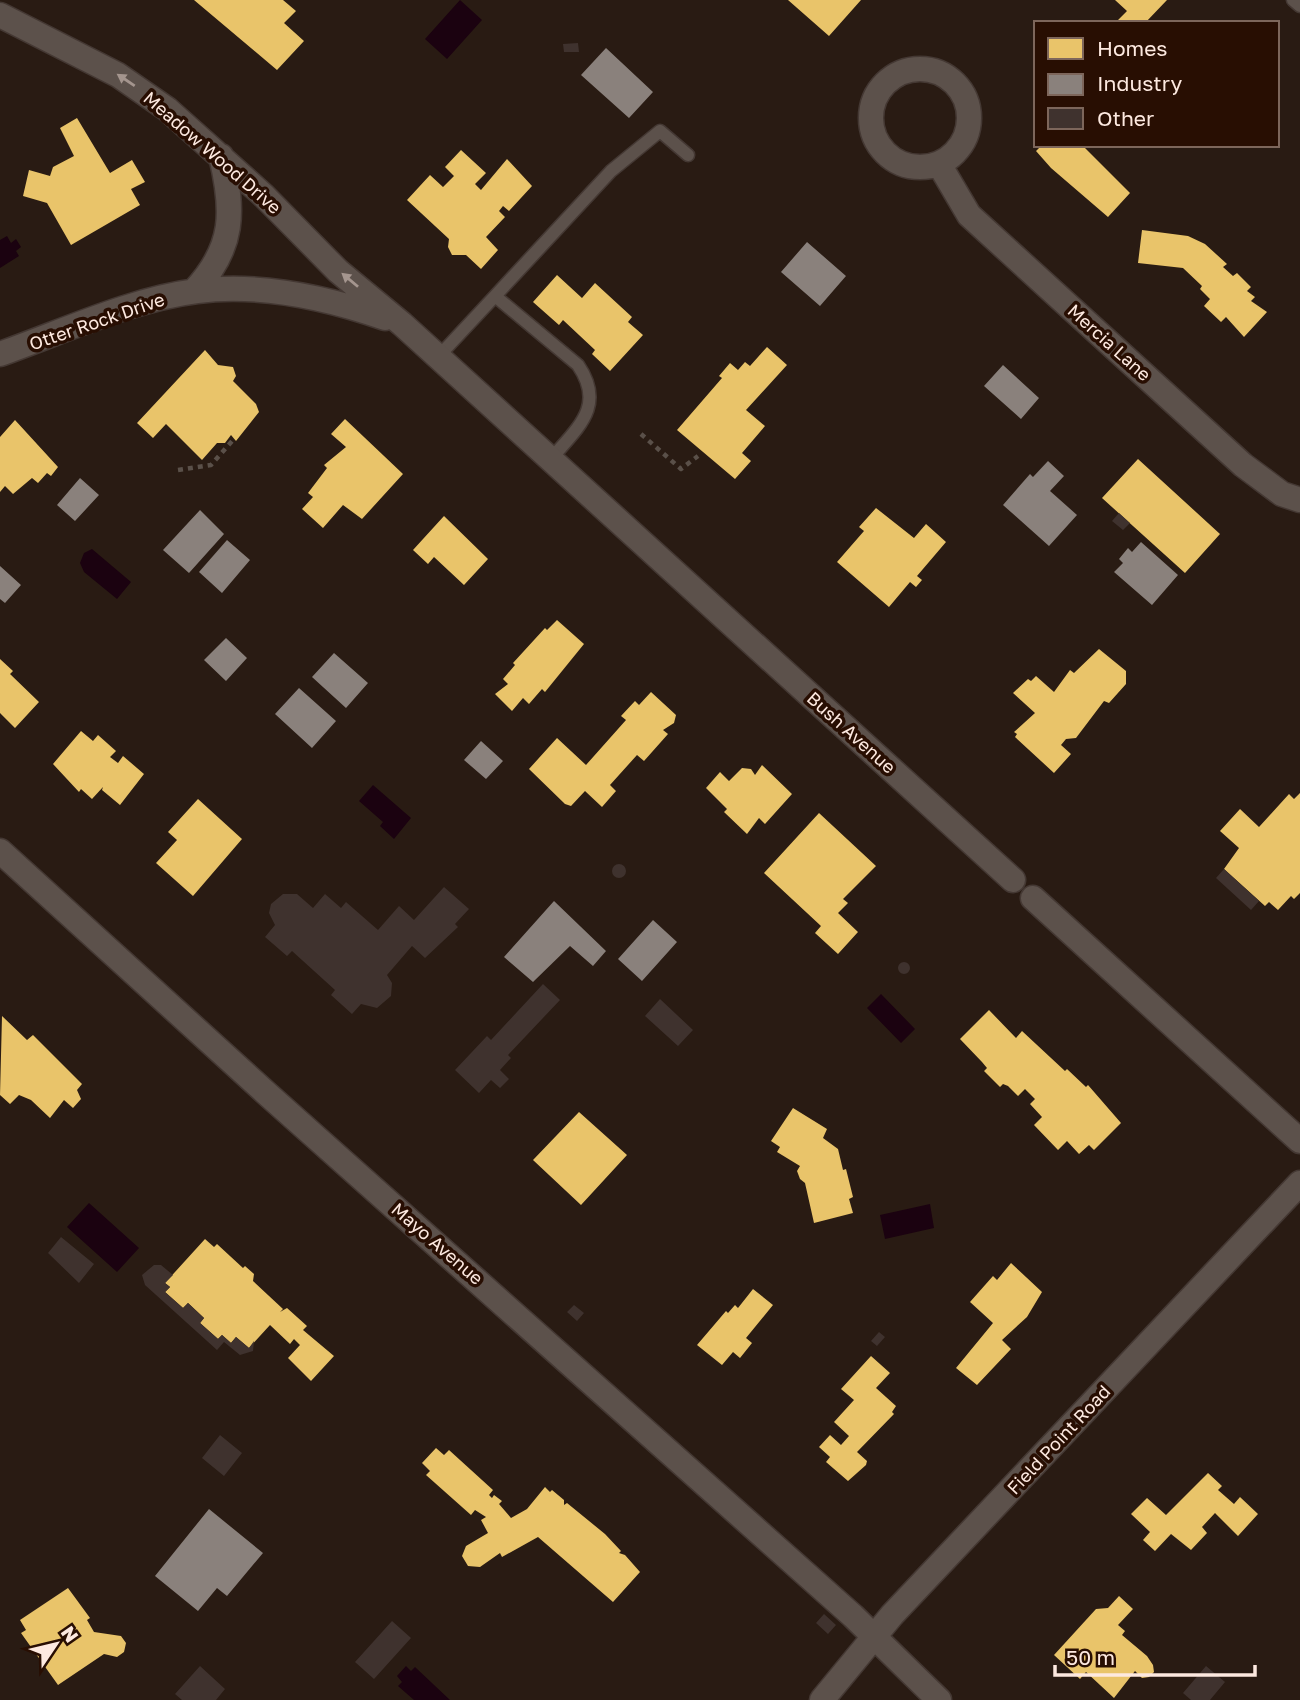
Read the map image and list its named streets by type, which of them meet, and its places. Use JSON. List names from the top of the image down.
{
  "streets": {
    "street": [
      "Meadow Wood Drive",
      "Otter Rock Drive",
      "Mercia Lane",
      "Bush Avenue",
      "Mayo Avenue",
      "Field Point Road"
    ]
  },
  "crossings": [
    ["Meadow Wood Drive", "Otter Rock Drive"],
    ["Meadow Wood Drive", "Bush Avenue"],
    ["Otter Rock Drive", "Bush Avenue"],
    ["Mayo Avenue", "Field Point Road"]
  ],
  "one_way": ["Meadow Wood Drive"],
  "legend": ["Homes", "Industry", "Other"],
  "scale_bar": "50 m",
  "north": "top right"
}
